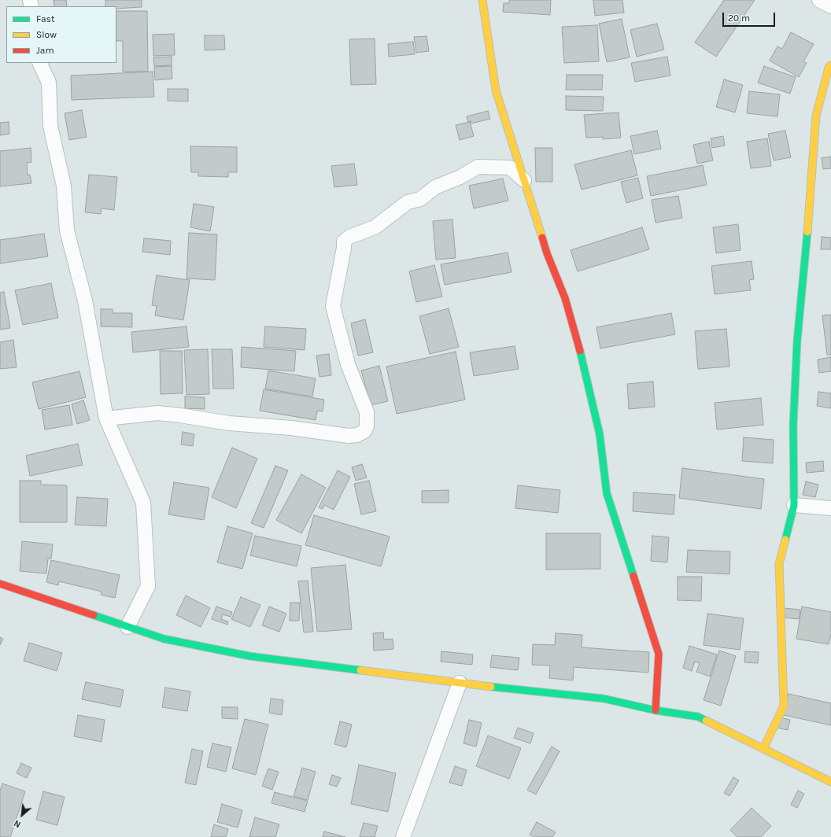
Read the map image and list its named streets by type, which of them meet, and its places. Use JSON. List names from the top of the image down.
{
  "legend": ["Fast", "Slow", "Jam"],
  "scale_bar": "20 m",
  "north": "bottom left"
}
